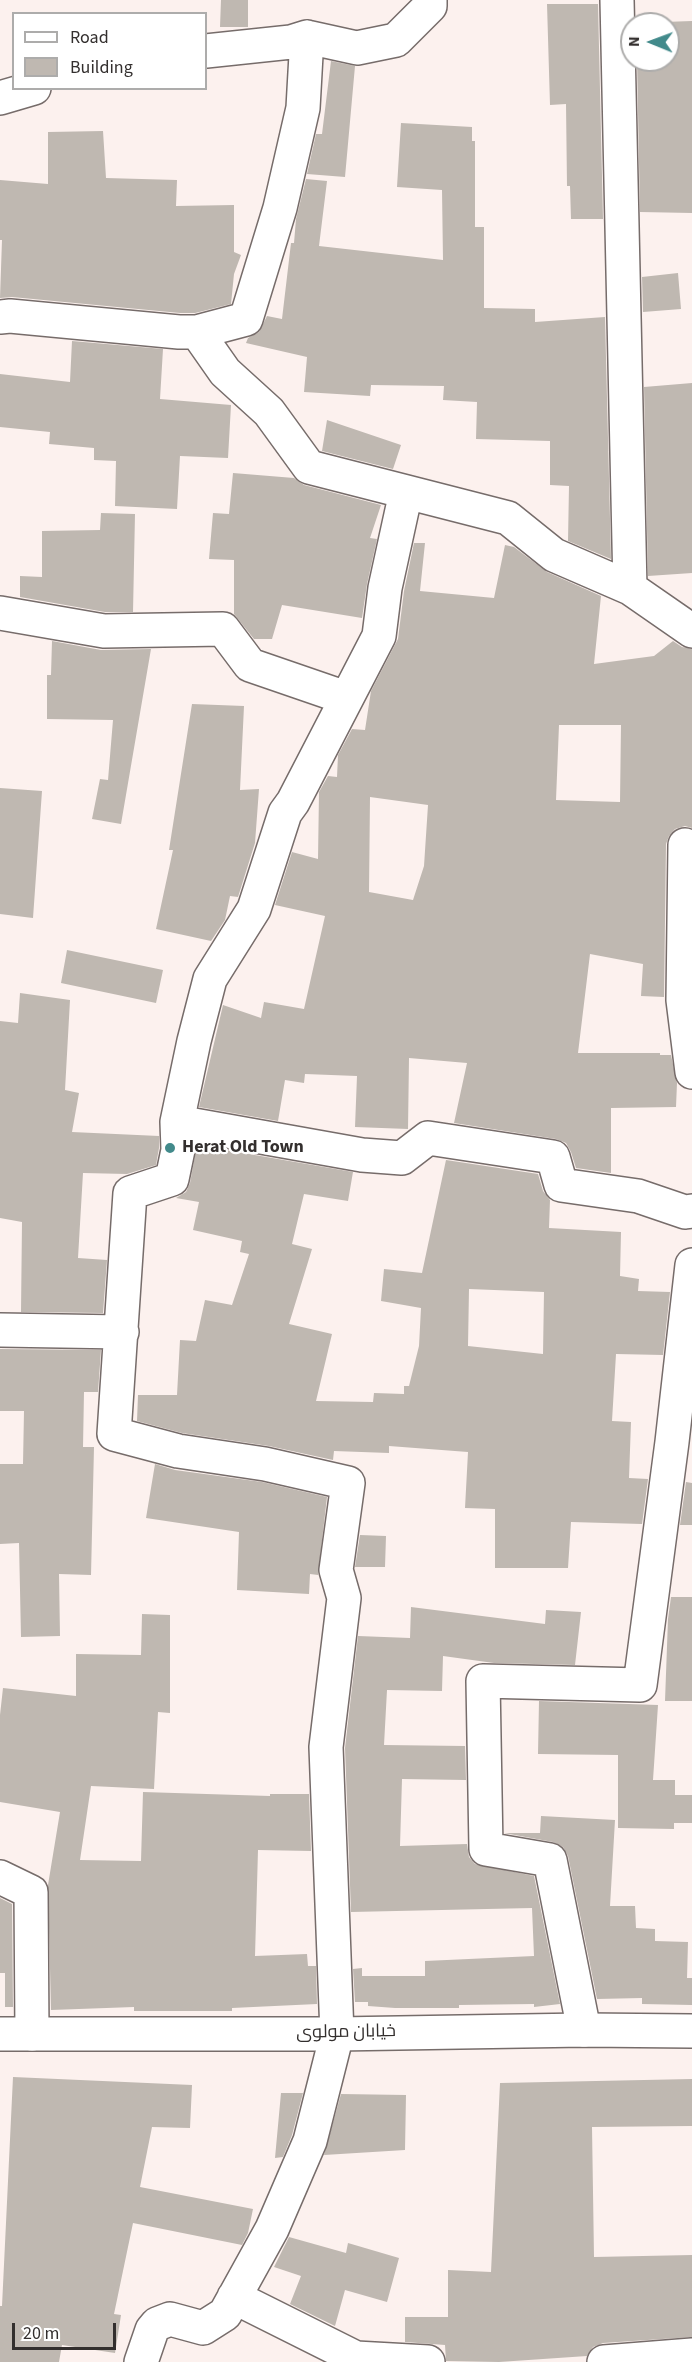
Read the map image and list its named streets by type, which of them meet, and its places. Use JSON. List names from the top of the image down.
{
  "streets": {
    "street": ["خیابان مولوی"]
  },
  "places": ["Herat Old Town"],
  "legend": ["Road", "Building"],
  "scale_bar": "20 m",
  "north": "left"
}
